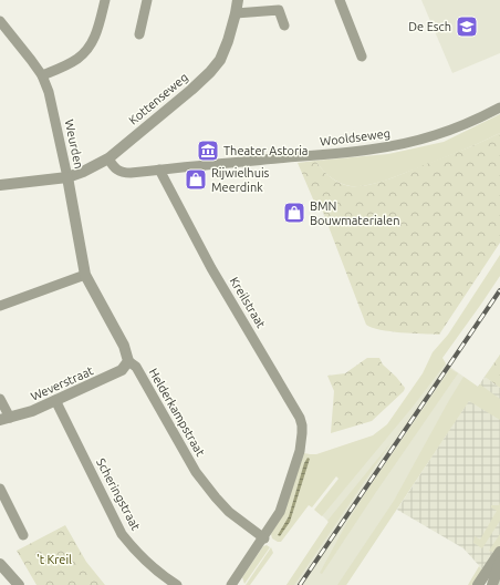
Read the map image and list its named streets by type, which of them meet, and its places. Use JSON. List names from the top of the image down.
{
  "streets": {
    "street": [
      "Kottenseweg",
      "Wooldseweg",
      "Weurden",
      "Kreilstraat",
      "Weverstraat",
      "Helderkampstraat",
      "Scheringstraat"
    ]
  },
  "crossings": [
    ["Kottenseweg", "Wooldseweg"],
    ["Kottenseweg", "Weurden"],
    ["Kottenseweg", "Helderkampstraat"],
    ["Wooldseweg", "Kreilstraat"],
    ["Weurden", "Helderkampstraat"],
    ["Kreilstraat", "Helderkampstraat"],
    ["Weverstraat", "Helderkampstraat"],
    ["Weverstraat", "Scheringstraat"]
  ],
  "parks": ["'t Kreil"],
  "places": {
    "school or university": ["De Esch"],
    "museum": ["Theater Astoria"],
    "shop": ["Rijwielhuis Meerdink", "BMN Bouwmaterialen"]
  }
}
